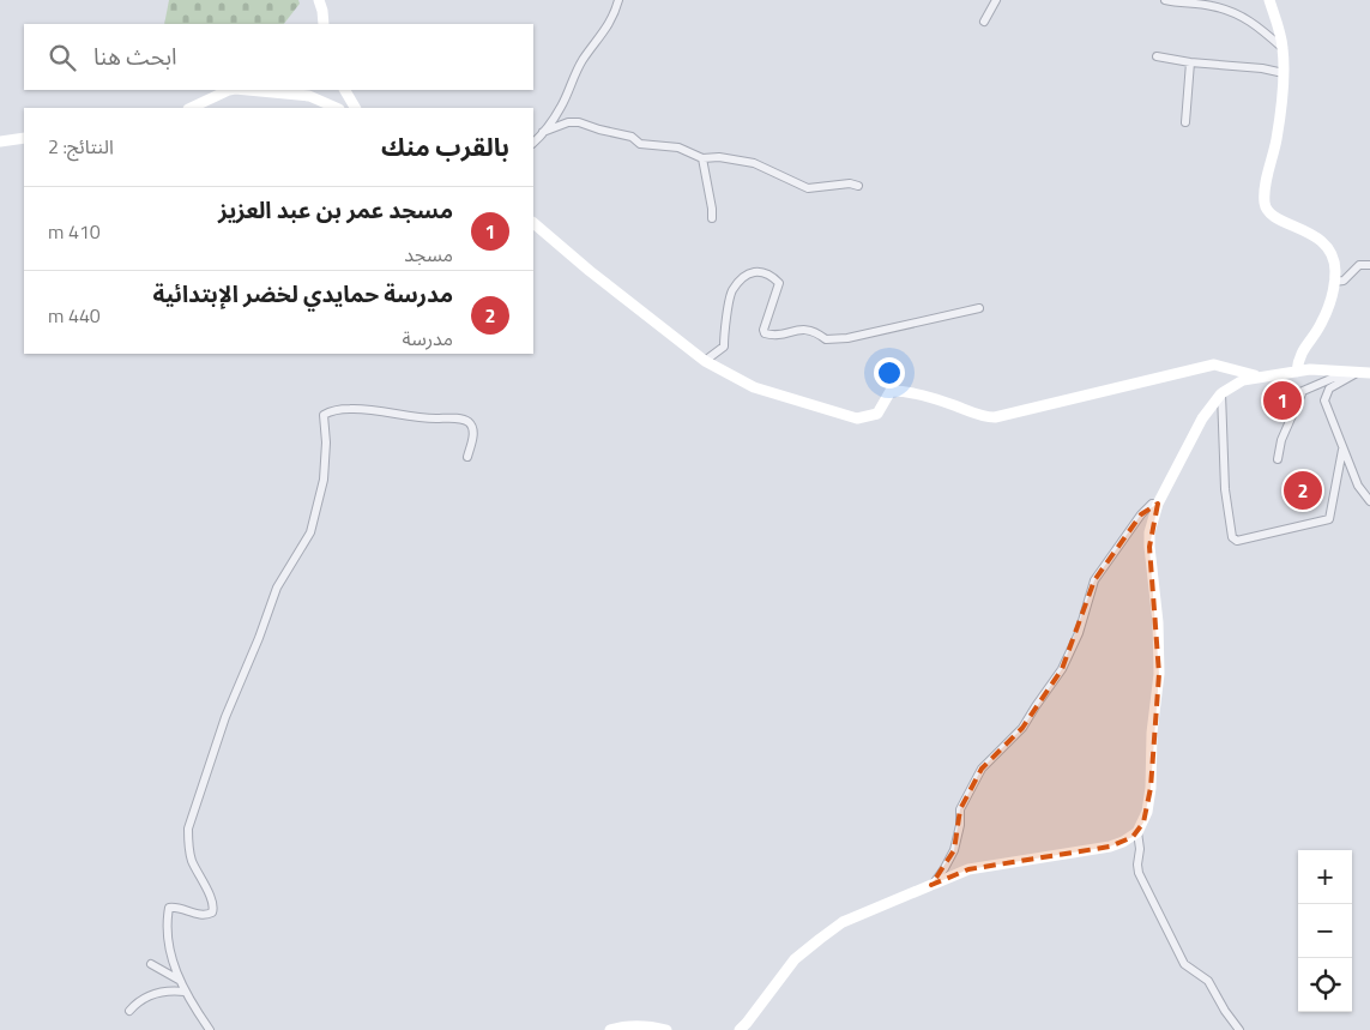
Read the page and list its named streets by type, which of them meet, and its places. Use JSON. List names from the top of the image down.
{
  "page": {
    "search": "ابحث هنا",
    "heading": ["بالقرب منك", "النتائج: 2"],
    "list": [
      {
        "mark": "1",
        "name": "مسجد عمر بن عبد العزيز",
        "note": "مسجد",
        "value": "410 m"
      },
      {
        "mark": "2",
        "name": "مدرسة حمايدي لخضر الإبتدائية",
        "note": "مدرسة",
        "value": "440 m"
      }
    ],
    "pins": ["1", "2"],
    "map_buttons": ["+", "−"]
  }
}
